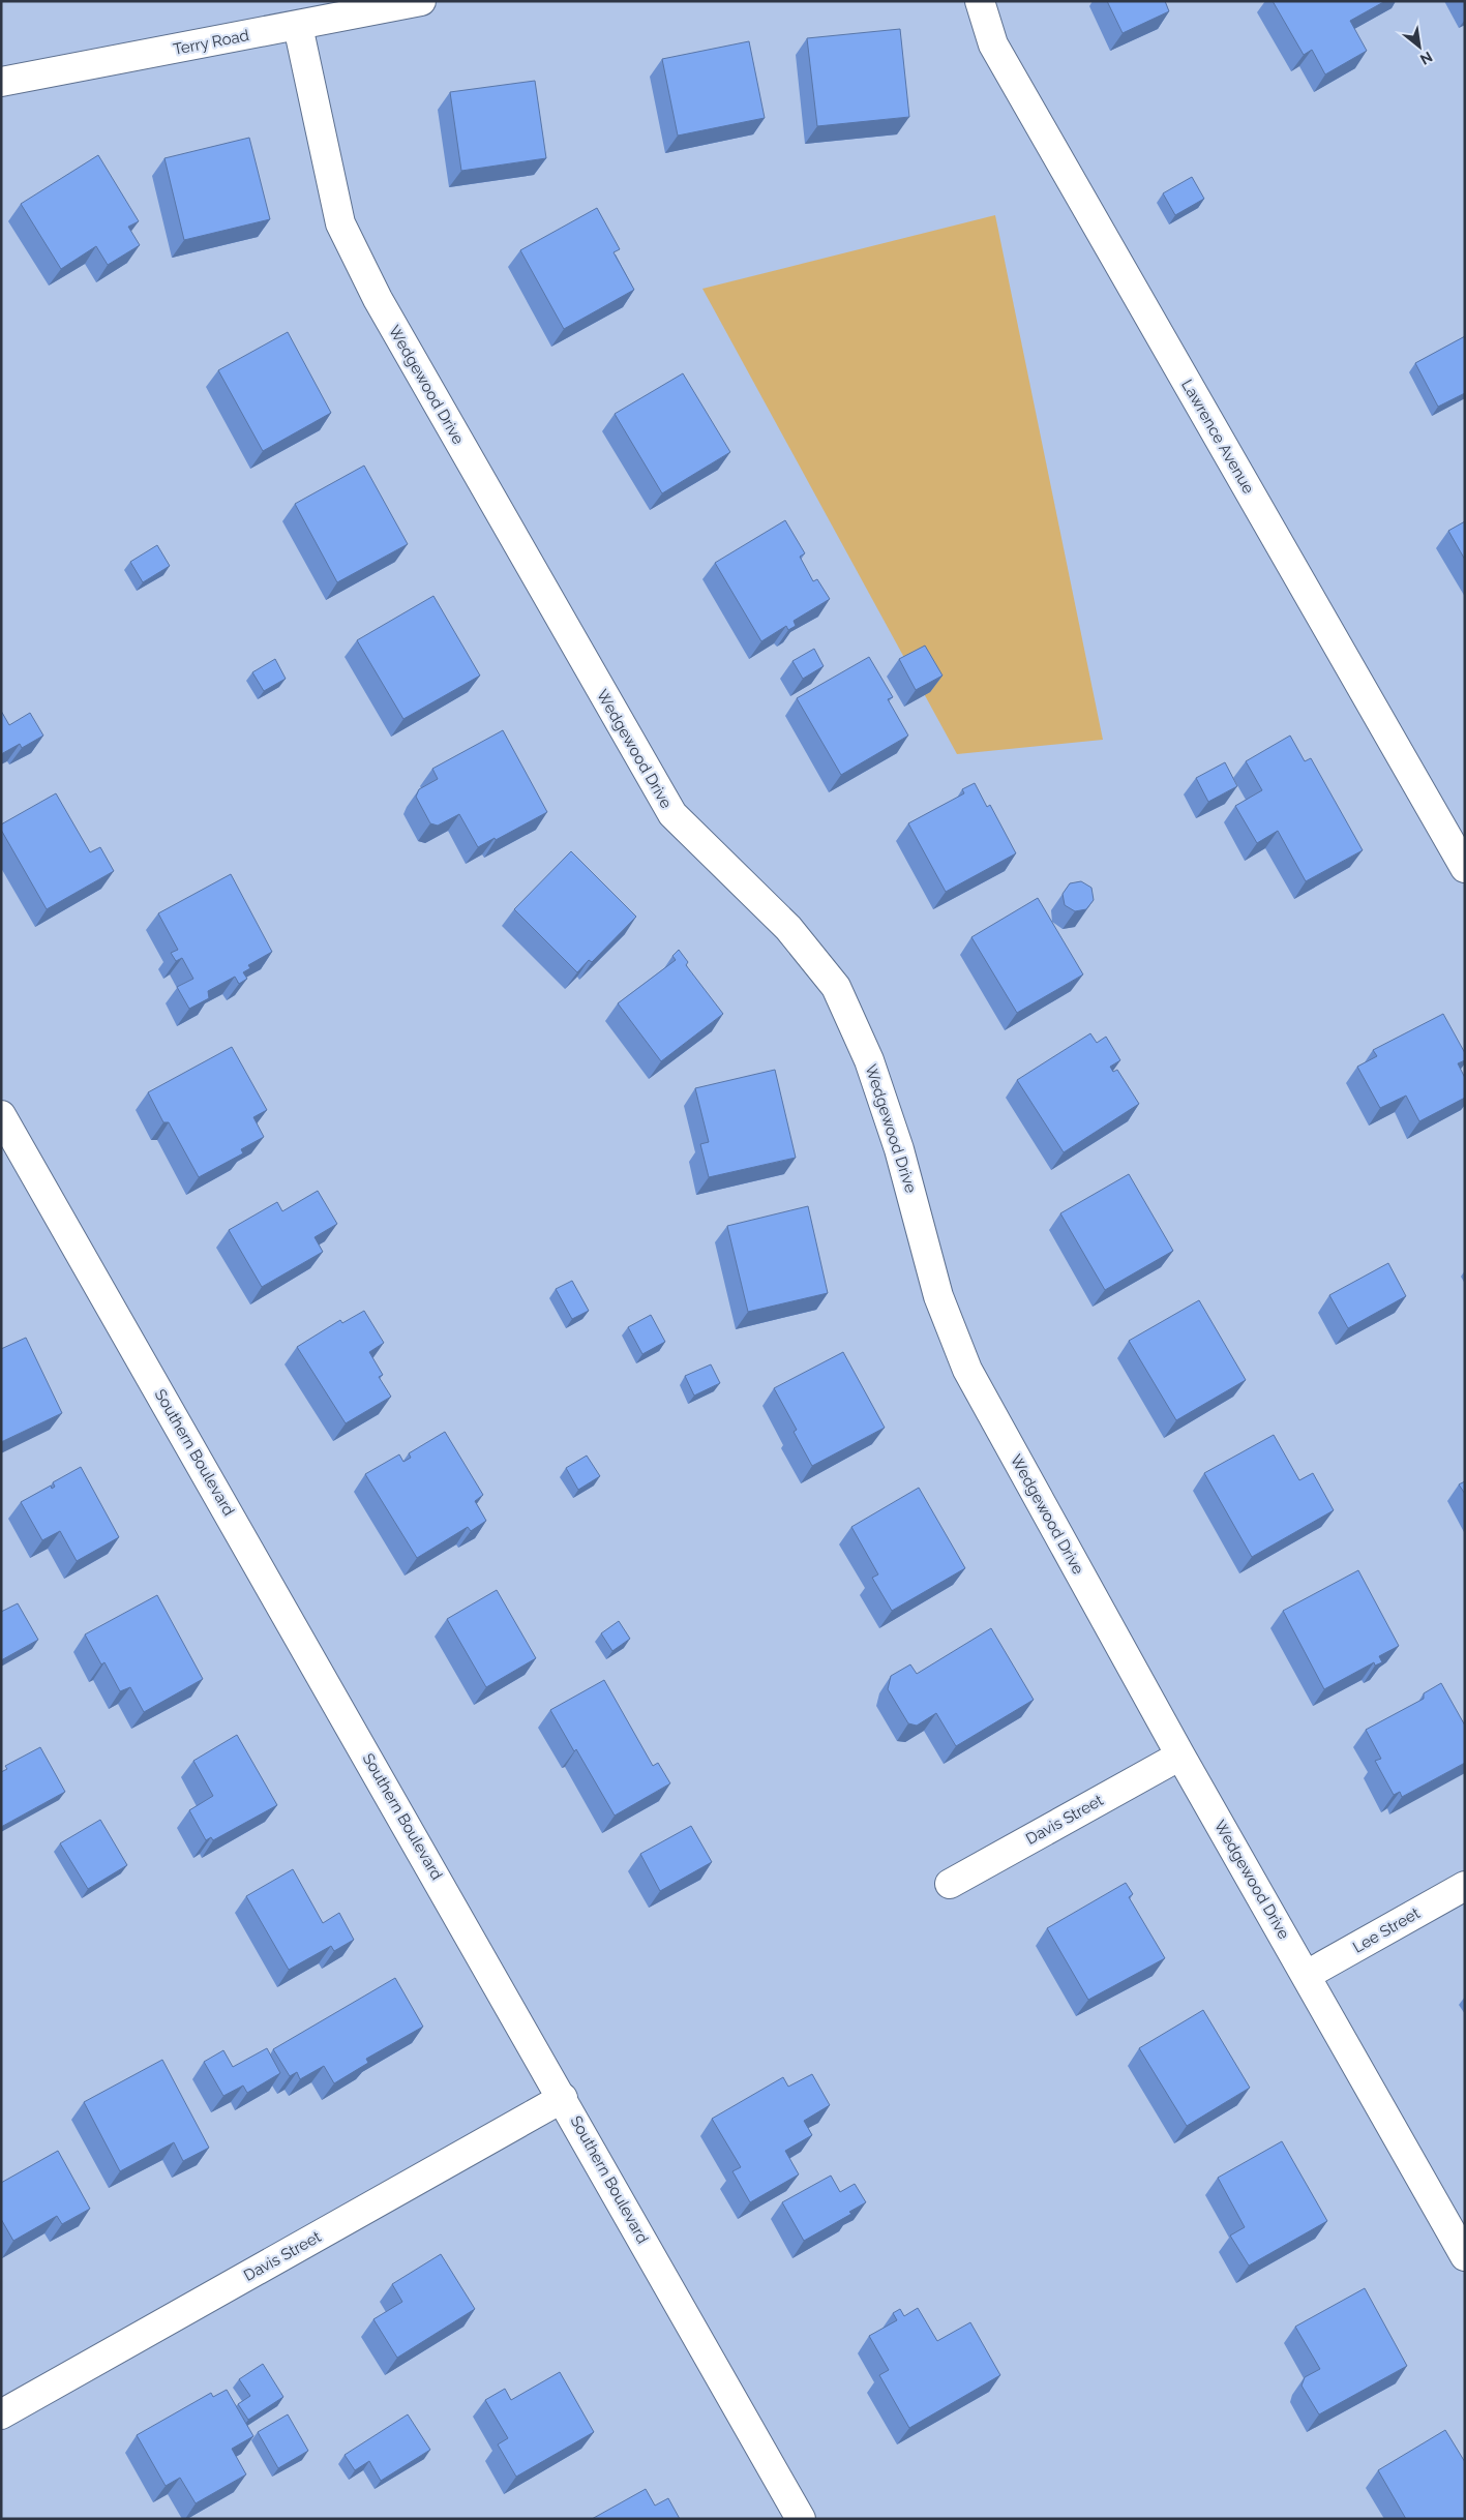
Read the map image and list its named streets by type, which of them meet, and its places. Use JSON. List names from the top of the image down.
{
  "streets": {
    "street": [
      "Terry Road",
      "Wedgewood Drive",
      "Lawrence Avenue",
      "Southern Boulevard",
      "Davis Street",
      "Lee Street"
    ]
  },
  "crossings": [
    ["Terry Road", "Wedgewood Drive"],
    ["Wedgewood Drive", "Davis Street"],
    ["Wedgewood Drive", "Lee Street"],
    ["Southern Boulevard", "Davis Street"]
  ],
  "north": "bottom right"
}
